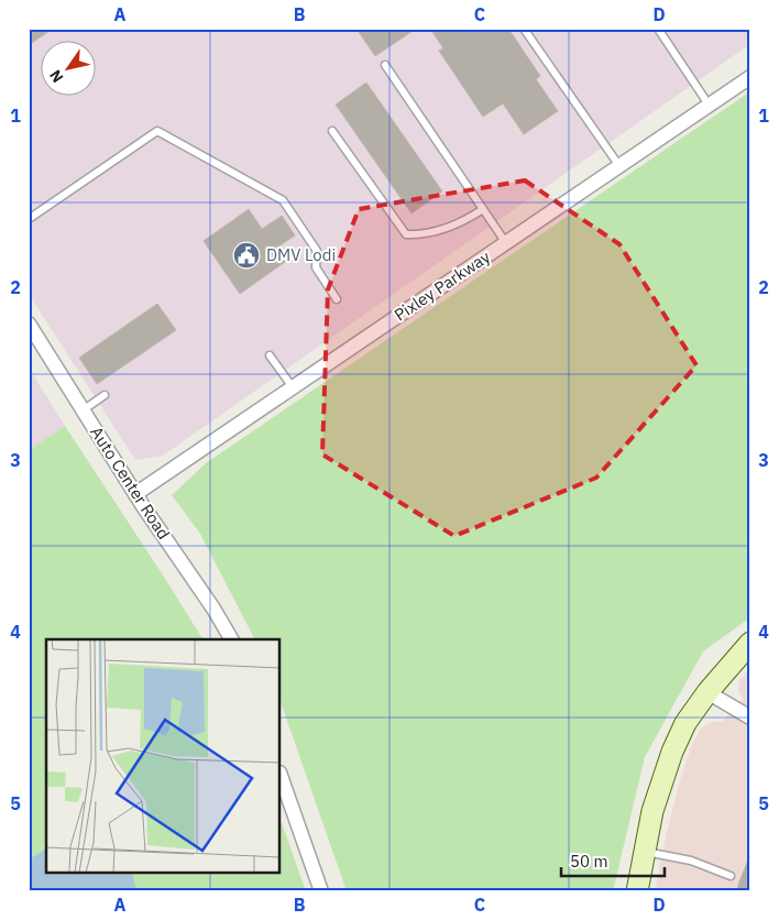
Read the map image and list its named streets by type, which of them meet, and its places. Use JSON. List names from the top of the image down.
{
  "streets": {
    "street": ["Pixley Parkway", "Auto Center Road"]
  },
  "crossings": [
    ["Pixley Parkway", "Auto Center Road"]
  ],
  "places": {
    "public building": ["DMV Lodi"]
  },
  "scale_bar": "50 m",
  "north": "bottom left",
  "grid": {
    "columns": [
      "A",
      "B",
      "C",
      "D"
    ],
    "rows": [
      "1",
      "2",
      "3",
      "4",
      "5"
    ]
  }
}
